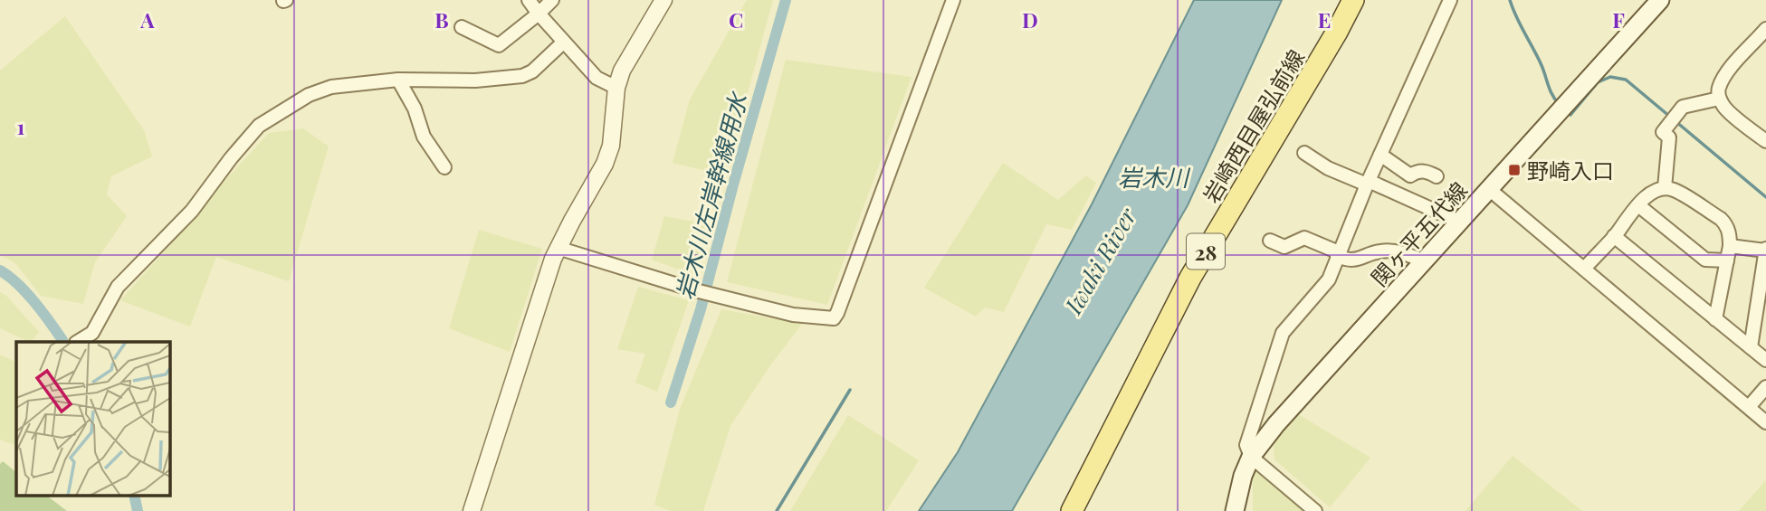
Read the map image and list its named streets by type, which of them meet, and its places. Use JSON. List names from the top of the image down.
{
  "streets": {
    "main road": ["岩崎西目屋弘前線", "関ヶ平五代線", "28"]
  },
  "water": ["岩木川", "岩木川左岸幹線用水", "Iwaki River"],
  "places": {
    "transit": ["野崎入口"]
  },
  "grid": {
    "columns": [
      "A",
      "B",
      "C",
      "D",
      "E",
      "F"
    ],
    "rows": ["1"]
  }
}
